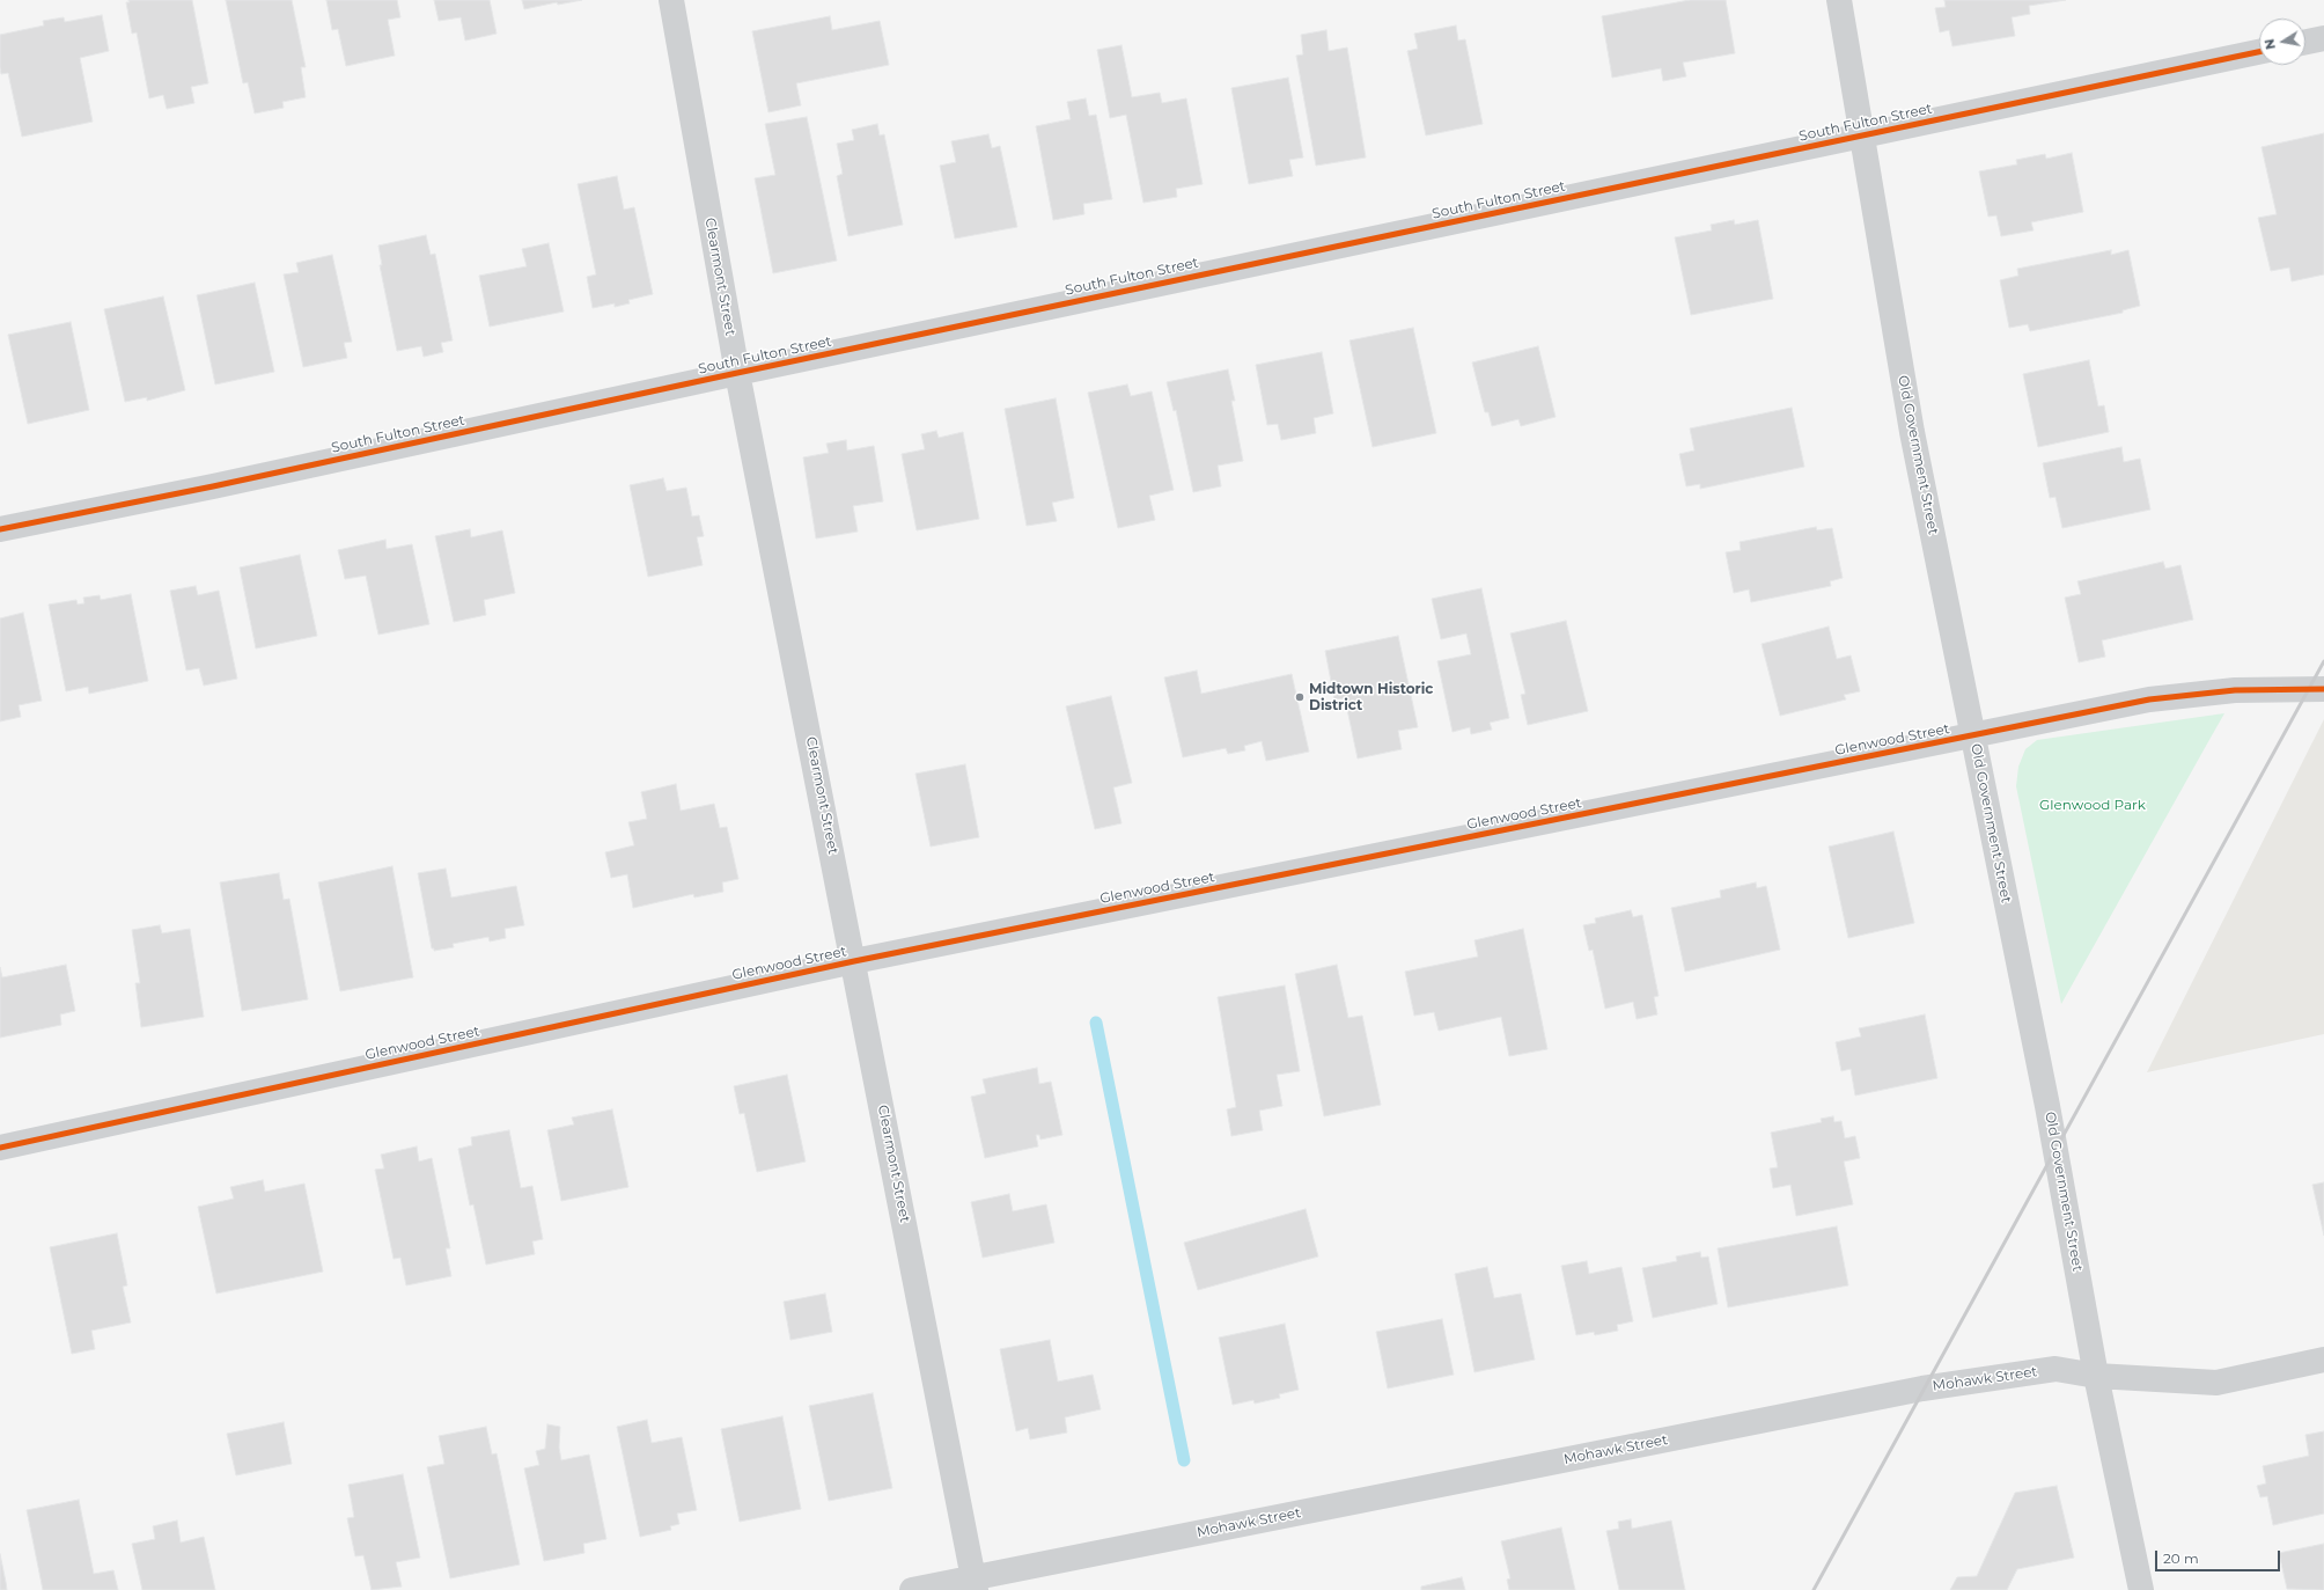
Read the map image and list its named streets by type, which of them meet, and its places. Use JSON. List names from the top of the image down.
{
  "streets": {
    "street": [
      "South Fulton Street",
      "Clearmont Street",
      "Old Government Street",
      "Glenwood Street",
      "Mohawk Street"
    ]
  },
  "crossings": [
    ["South Fulton Street", "Clearmont Street"],
    ["South Fulton Street", "Old Government Street"],
    ["Clearmont Street", "Glenwood Street"],
    ["Clearmont Street", "Mohawk Street"],
    ["Old Government Street", "Glenwood Street"],
    ["Old Government Street", "Mohawk Street"]
  ],
  "parks": ["Glenwood Park"],
  "places": ["Midtown Historic District"],
  "scale_bar": "20 m",
  "north": "left"
}
